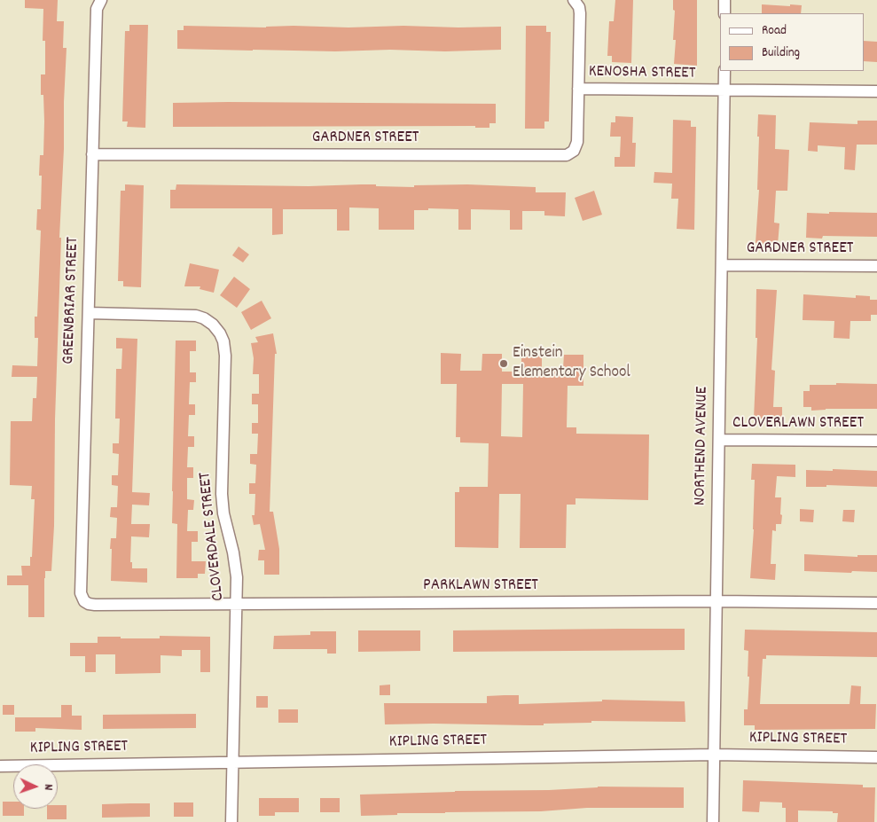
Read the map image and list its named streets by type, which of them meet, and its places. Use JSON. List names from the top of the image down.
{
  "streets": {
    "street": [
      "KENOSHA STREET",
      "GARDNER STREET",
      "GREENBRIAR STREET",
      "CLOVERLAWN STREET",
      "NORTHEND AVENUE",
      "CLOVERDALE STREET",
      "PARKLAWN STREET",
      "KIPLING STREET"
    ]
  },
  "crossings": [
    ["KENOSHA STREET", "GARDNER STREET"],
    ["KENOSHA STREET", "NORTHEND AVENUE"],
    ["GARDNER STREET", "GREENBRIAR STREET"],
    ["GARDNER STREET", "NORTHEND AVENUE"],
    ["GREENBRIAR STREET", "CLOVERDALE STREET"],
    ["GREENBRIAR STREET", "PARKLAWN STREET"],
    ["CLOVERLAWN STREET", "NORTHEND AVENUE"],
    ["NORTHEND AVENUE", "PARKLAWN STREET"],
    ["NORTHEND AVENUE", "KIPLING STREET"],
    ["CLOVERDALE STREET", "PARKLAWN STREET"],
    ["CLOVERDALE STREET", "KIPLING STREET"]
  ],
  "places": ["Einstein Elementary School"],
  "legend": ["Road", "Building"],
  "north": "right"
}
